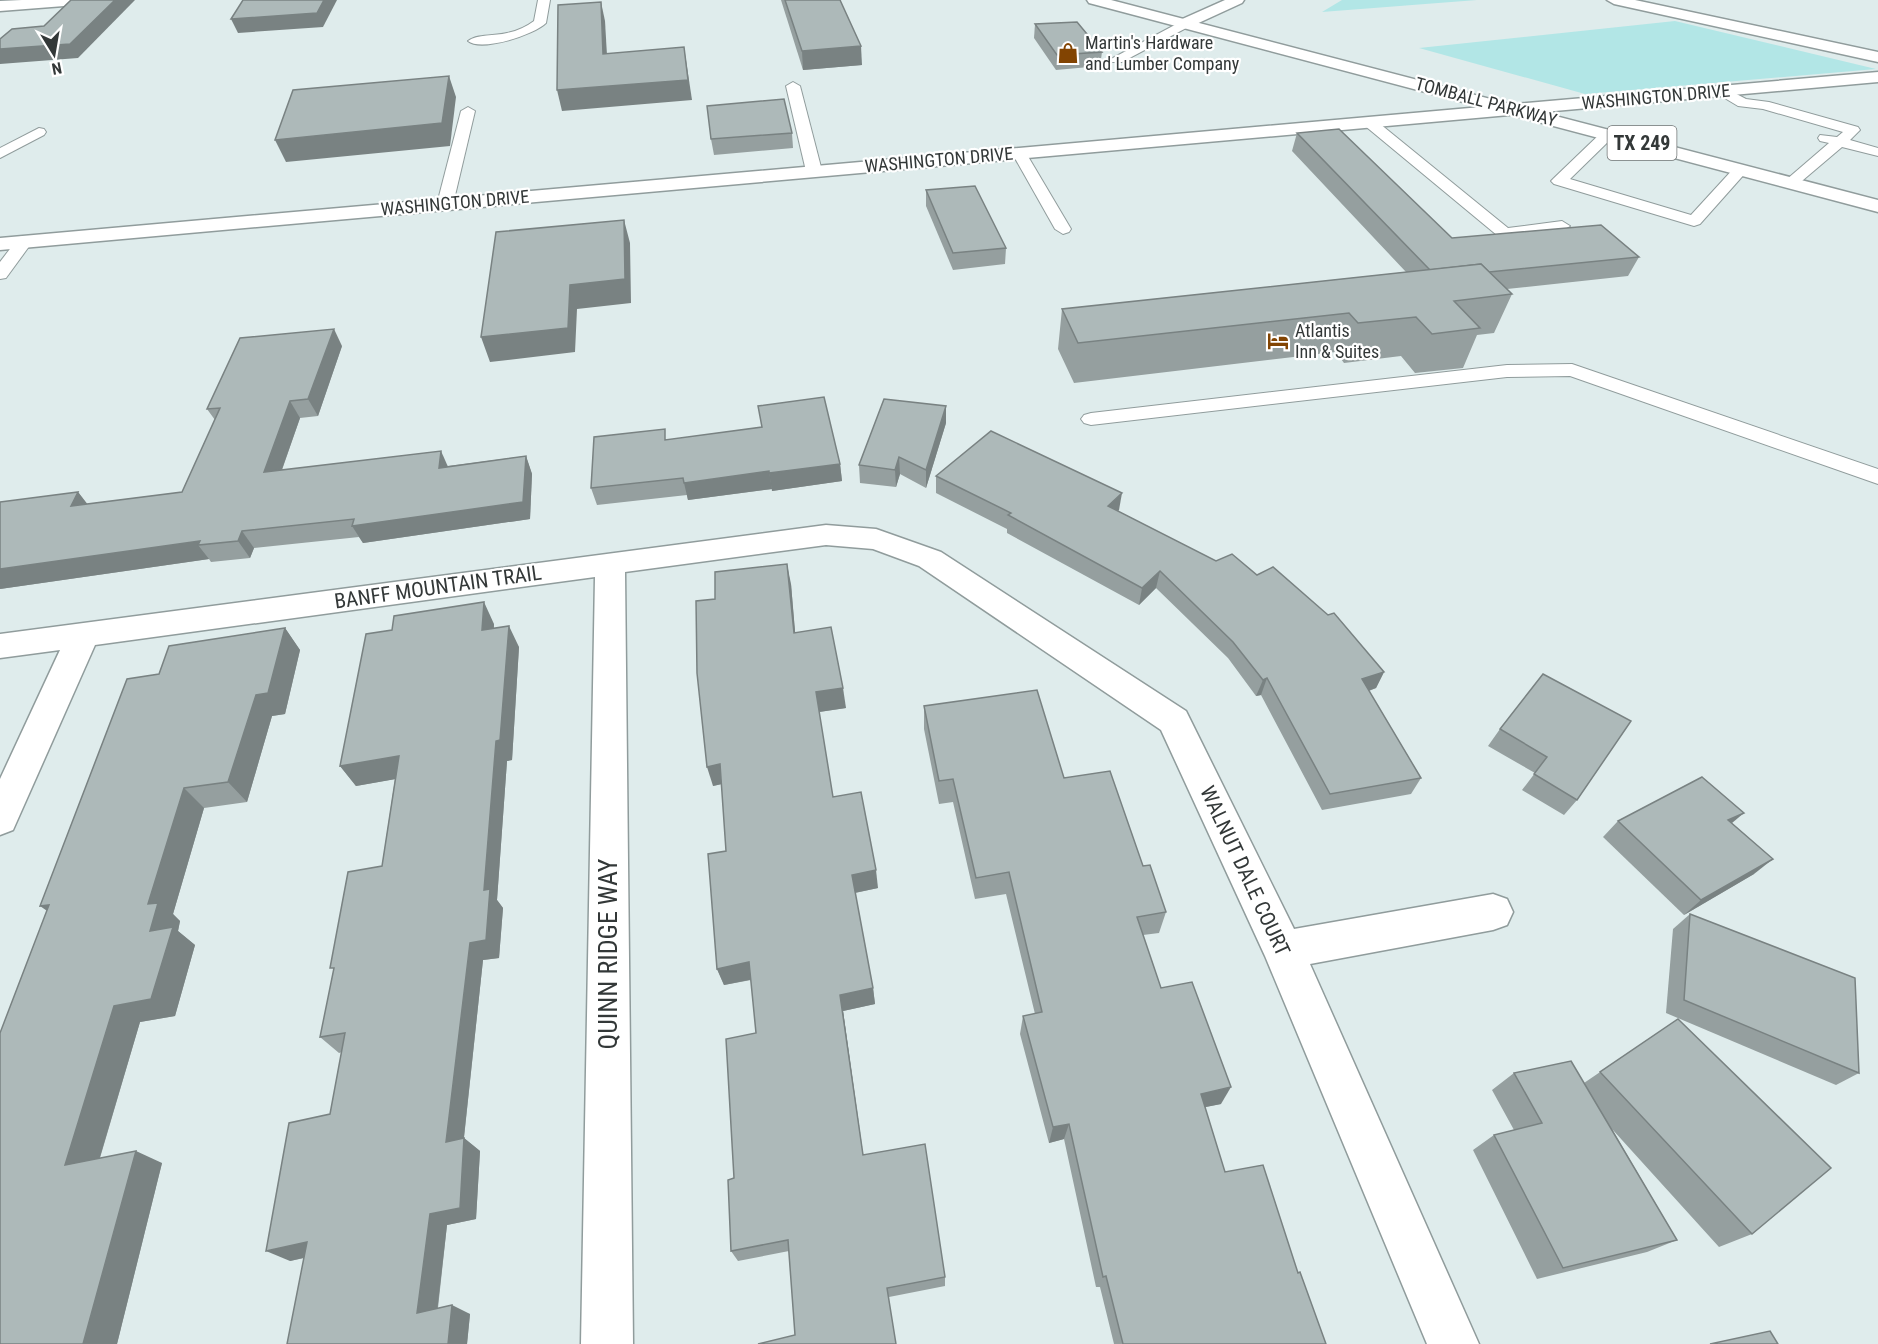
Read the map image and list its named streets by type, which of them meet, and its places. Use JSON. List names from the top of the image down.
{
  "streets": {
    "street": [
      "WASHINGTON DRIVE",
      "TOMBALL PARKWAY",
      "TX 249",
      "BANFF MOUNTAIN TRAIL",
      "WALNUT DALE COURT",
      "QUINN RIDGE WAY"
    ]
  },
  "crossings": [
    ["WASHINGTON DRIVE", "TOMBALL PARKWAY"],
    ["BANFF MOUNTAIN TRAIL", "WALNUT DALE COURT"],
    ["BANFF MOUNTAIN TRAIL", "QUINN RIDGE WAY"]
  ],
  "places": {
    "shop": ["Martin's Hardware and Lumber Company"],
    "hotel": ["Atlantis Inn & Suites"]
  },
  "north": "bottom"
}
